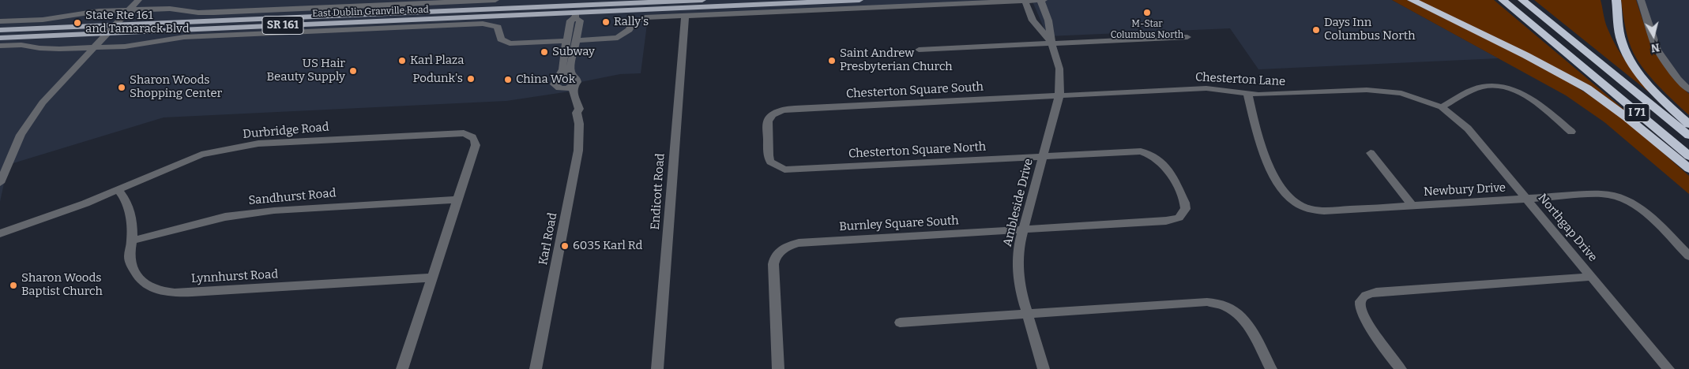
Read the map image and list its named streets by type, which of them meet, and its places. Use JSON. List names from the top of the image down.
{
  "streets": {
    "highway": ["I 71"],
    "main road": ["East Dublin Granville Road", "SR 161"],
    "street": [
      "Chesterton Lane",
      "Chesterton Square South",
      "Durbridge Road",
      "Chesterton Square North",
      "Newbury Drive",
      "Endicott Road",
      "Sandhurst Road",
      "Ambleside Drive",
      "Burnley Square South",
      "Northgap Drive",
      "Karl Road",
      "Lynnhurst Road"
    ]
  },
  "crossings": [
    ["Chesterton Lane", "Chesterton Square South"],
    ["Chesterton Lane", "Newbury Drive"],
    ["Chesterton Lane", "Ambleside Drive"],
    ["Chesterton Lane", "Northgap Drive"],
    ["Chesterton Square South", "Chesterton Square North"],
    ["Chesterton Square South", "Ambleside Drive"],
    ["Durbridge Road", "Sandhurst Road"],
    ["Durbridge Road", "Lynnhurst Road"],
    ["Chesterton Square North", "Ambleside Drive"],
    ["Chesterton Square North", "Burnley Square South"],
    ["Newbury Drive", "Northgap Drive"],
    ["Sandhurst Road", "Lynnhurst Road"],
    ["Ambleside Drive", "Burnley Square South"]
  ],
  "places": [
    "M-Star Columbus North",
    "Rally's",
    "State Rte 161 and Tamarack Blvd",
    "Days Inn Columbus North",
    "Subway",
    "Karl Plaza",
    "Saint Andrew Presbyterian Church",
    "US Hair Beauty Supply",
    "Podunk's",
    "China Wok",
    "Sharon Woods Shopping Center",
    "6035 Karl Rd",
    "Sharon Woods Baptist Church"
  ],
  "north": "bottom"
}
